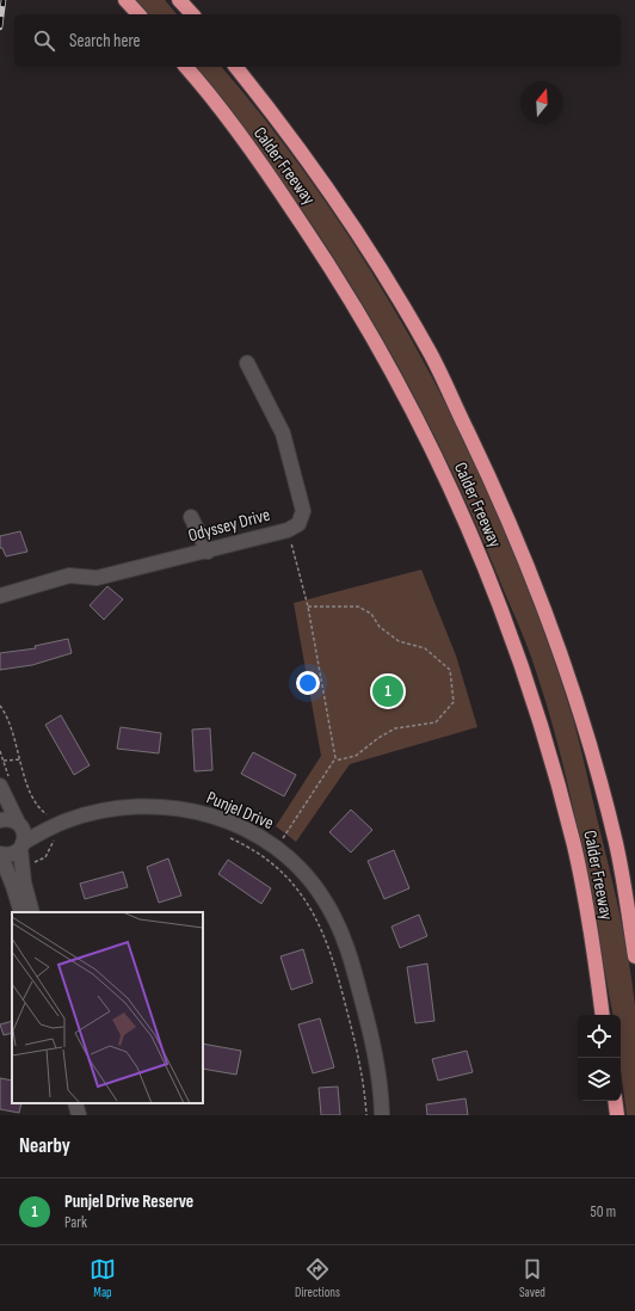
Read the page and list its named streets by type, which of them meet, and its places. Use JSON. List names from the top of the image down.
{
  "streets": {
    "highway": ["Calder Freeway"],
    "street": ["Odyssey Drive", "Punjel Drive"]
  },
  "north": "top",
  "page": {
    "search": "Search here",
    "pins": "1",
    "heading": "Nearby",
    "list": [
      {
        "mark": "1",
        "name": "Punjel Drive Reserve",
        "note": "Park",
        "value": "50 m"
      }
    ],
    "nav": ["Map", "Directions", "Saved"]
  }
}
